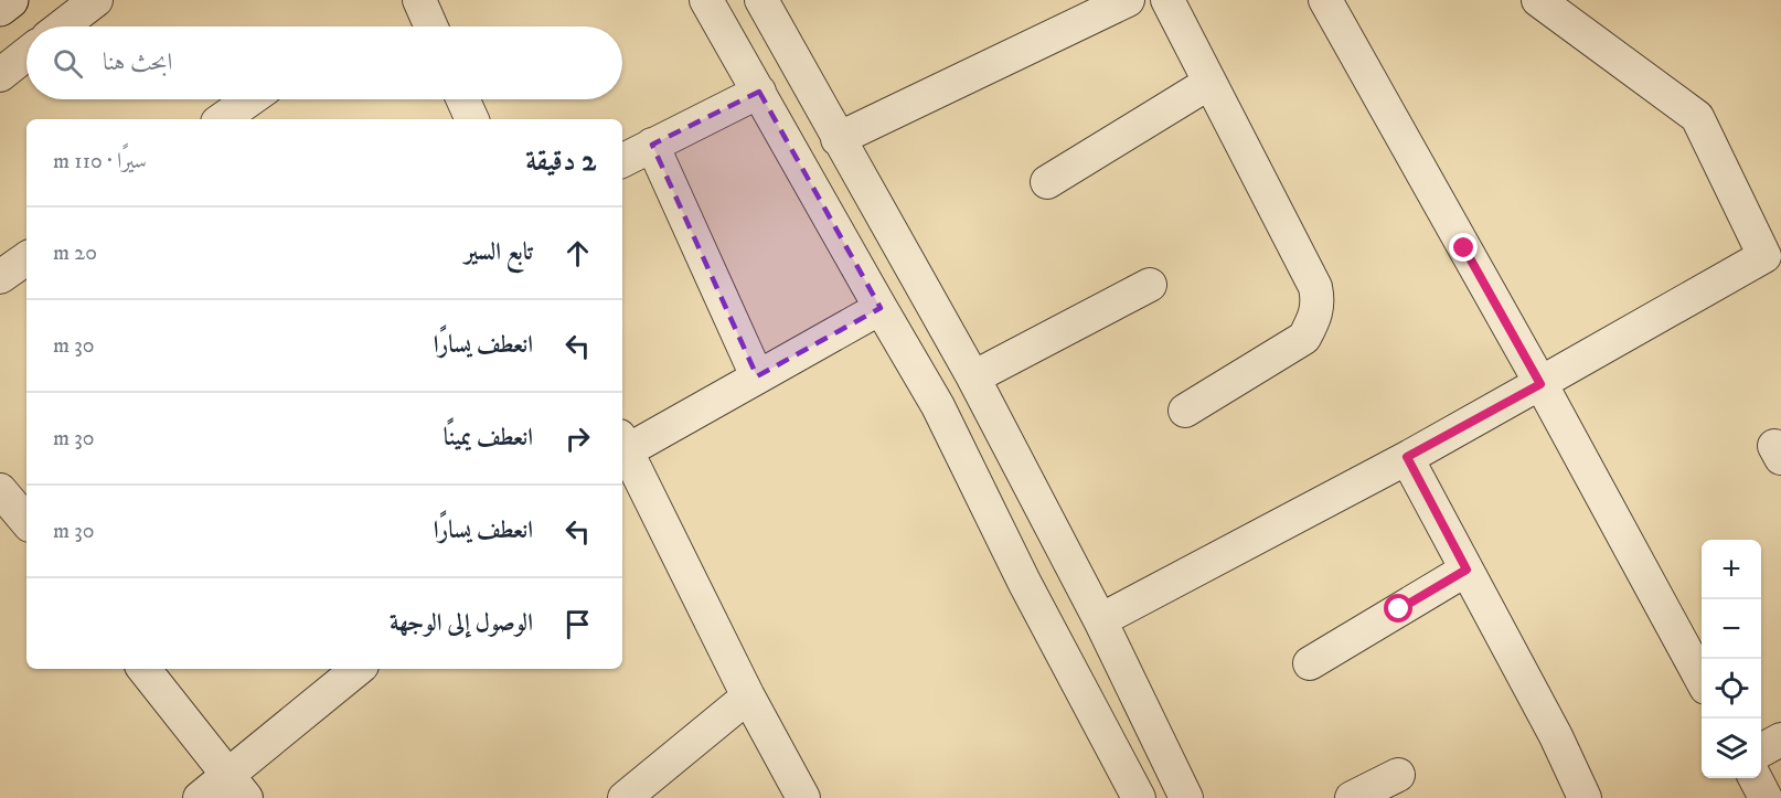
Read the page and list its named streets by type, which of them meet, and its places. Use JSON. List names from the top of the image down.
{
  "page": {
    "search": "ابحث هنا",
    "heading": ["2 دقيقة", "سيرًا · 110 m"],
    "list": [
      ["تابع السير", "20 m"],
      ["انعطف يسارًا", "30 m"],
      ["انعطف يمينًا", "30 m"],
      ["انعطف يسارًا", "30 m"],
      "الوصول إلى الوجهة"
    ],
    "map_buttons": ["+", "−"]
  }
}
